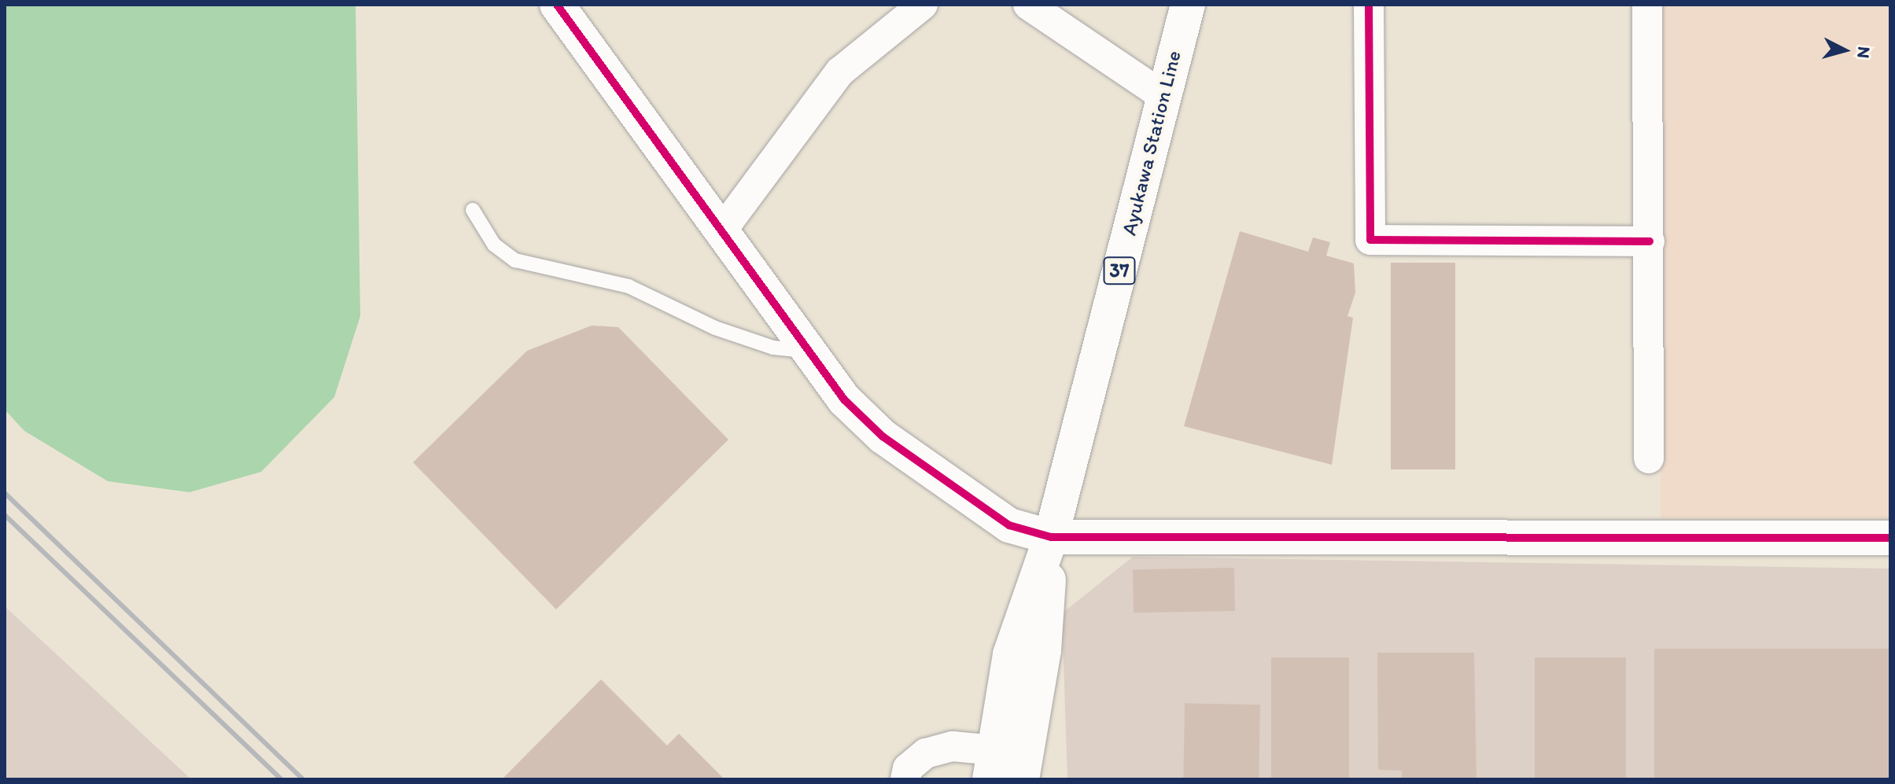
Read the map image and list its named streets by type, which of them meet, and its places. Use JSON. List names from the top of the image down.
{
  "streets": {
    "street": ["Ayukawa Station Line", "37"]
  },
  "north": "right"
}
